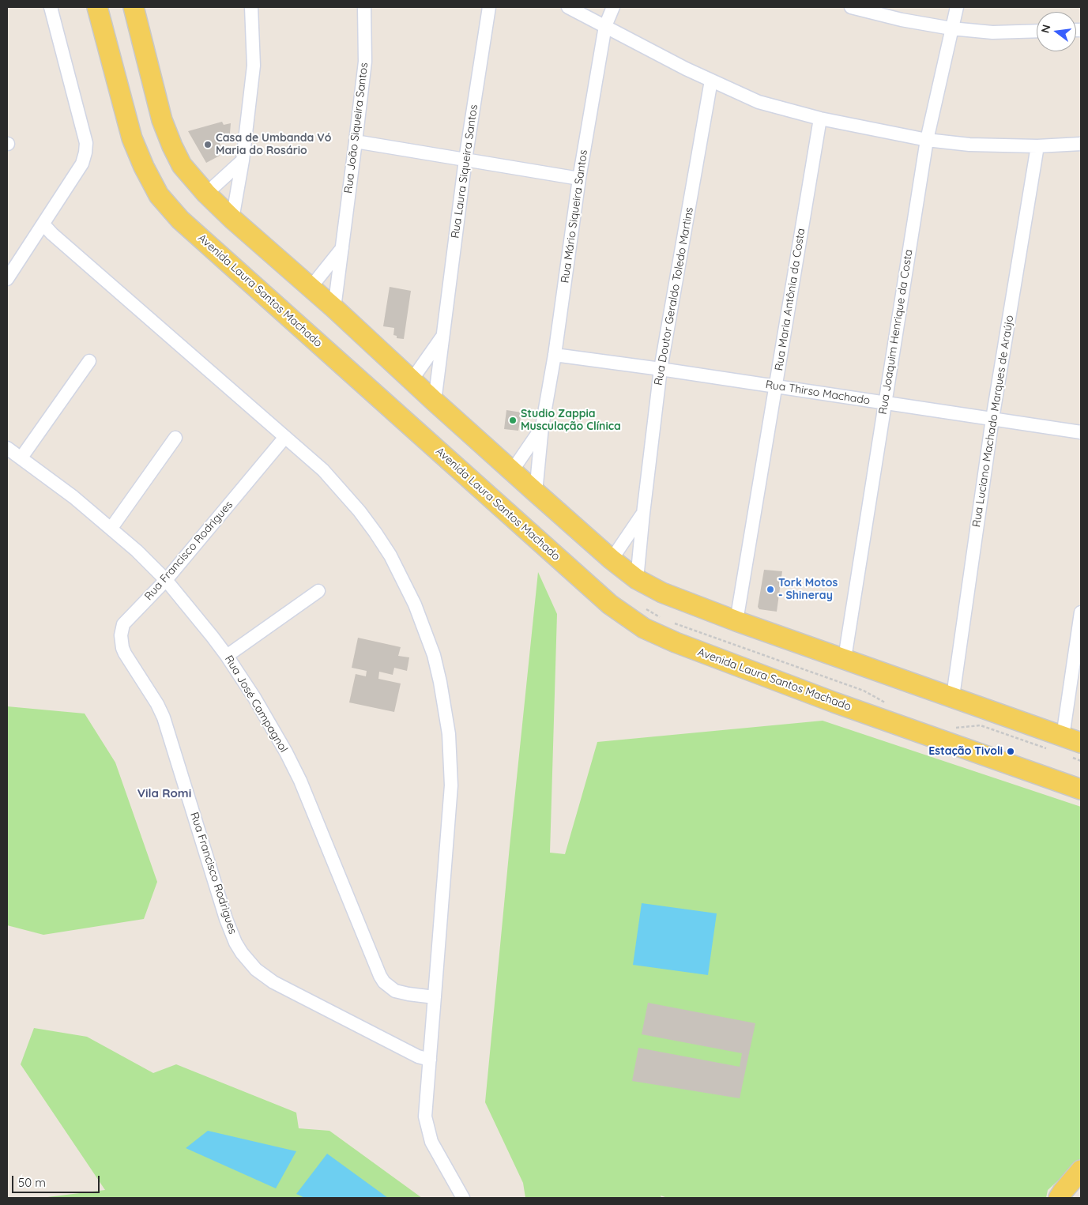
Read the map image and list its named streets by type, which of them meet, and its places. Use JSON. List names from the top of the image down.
{
  "streets": {
    "main road": ["Avenida Laura Santos Machado"],
    "street": [
      "Rua João Siqueira Santos",
      "Rua Laura Siqueira Santos",
      "Rua Mário Siqueira Santos",
      "Rua Doutor Geraldo Toledo Martins",
      "Rua Maria Antônia da Costa",
      "Rua Joaquim Henrique da Costa",
      "Rua Thirso Machado",
      "Rua Luciano Machado Marques de Araújo",
      "Rua Francisco Rodrigues",
      "Rua José Campagnol"
    ]
  },
  "crossings": [
    ["Rua Mário Siqueira Santos", "Rua Thirso Machado"],
    ["Rua Doutor Geraldo Toledo Martins", "Rua Thirso Machado"],
    ["Rua Maria Antônia da Costa", "Rua Thirso Machado"],
    ["Rua Joaquim Henrique da Costa", "Rua Thirso Machado"],
    ["Rua Thirso Machado", "Rua Luciano Machado Marques de Araújo"],
    ["Rua Francisco Rodrigues", "Rua José Campagnol"]
  ],
  "districts": ["Vila Romi"],
  "places": [
    "Casa de Umbanda Vó Maria do Rosário",
    "Studio Zappia Musculação Clínica",
    "Tork Motos - Shineray",
    "Estação Tivoli"
  ],
  "scale_bar": "50 m",
  "north": "left"
}
